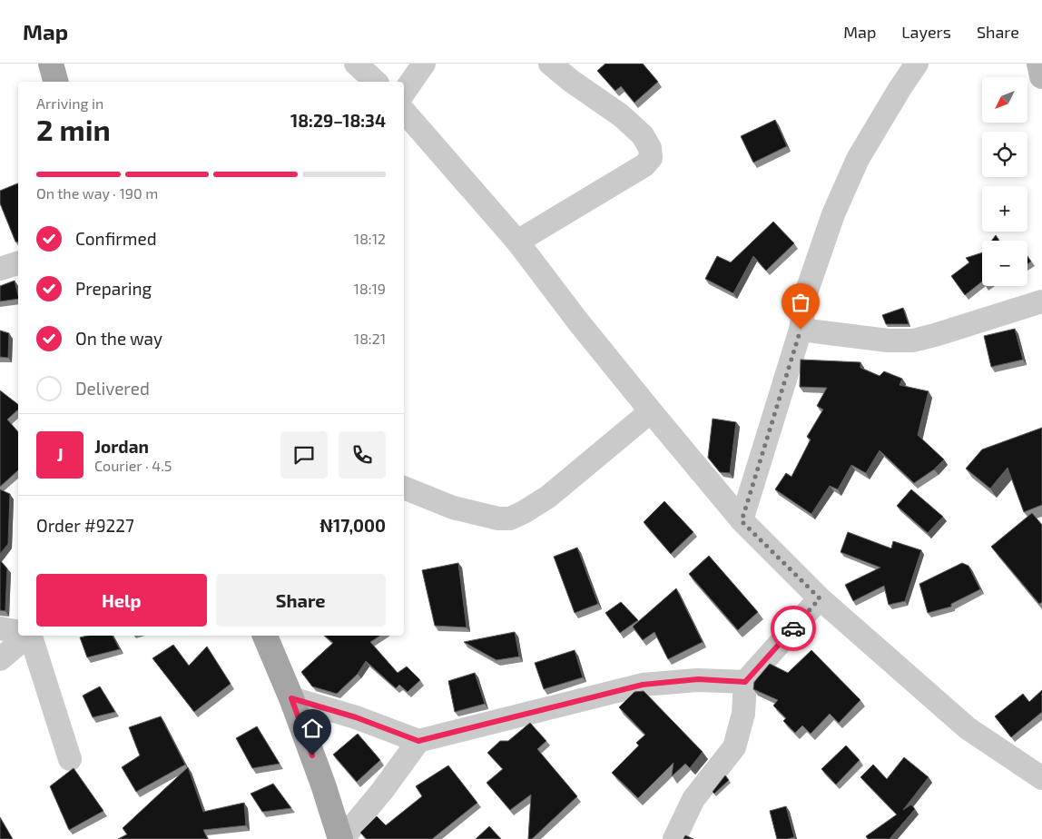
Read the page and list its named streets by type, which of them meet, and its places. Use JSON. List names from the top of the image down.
{
  "north": "bottom left",
  "page": {
    "header": "Map",
    "nav": ["Map", "Layers", "Share"],
    "map_buttons": ["+", "−"],
    "heading": ["2 min", "Arriving in", "18:29–18:34"],
    "panel": [
      "Jordan",
      "Courier · 4.5",
      "Order #9227",
      "₦17,000"
    ],
    "bar": "On the way · 190 m",
    "list": [
      ["Confirmed", "18:12"],
      ["Preparing", "18:19"],
      ["On the way", "18:21"],
      "Delivered"
    ],
    "round": "J",
    "buttons": ["Help", "Share"]
  }
}
